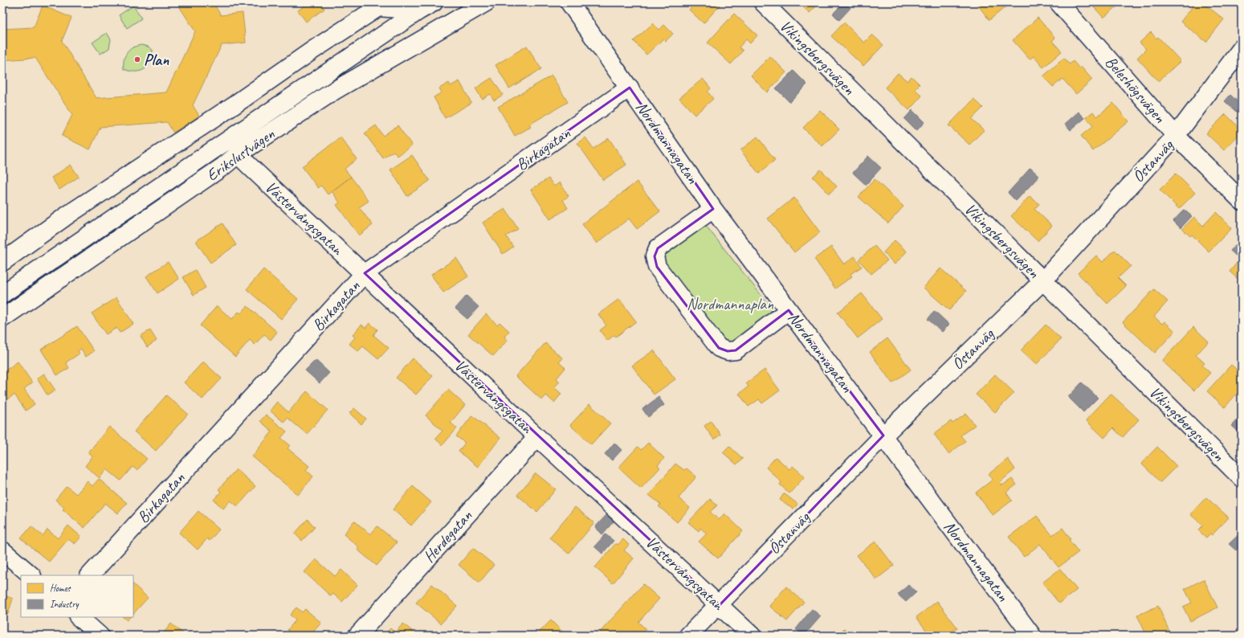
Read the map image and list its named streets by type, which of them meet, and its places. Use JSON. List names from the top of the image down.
{
  "streets": {
    "street": [
      "Vikingsbergsvägen",
      "Beleshögsvägen",
      "Nordmannagatan",
      "Birkagatan",
      "Erikslustvägen",
      "Östanväg",
      "Västervångsgatan",
      "Herdegatan"
    ]
  },
  "crossings": [
    ["Vikingsbergsvägen", "Östanväg"],
    ["Beleshögsvägen", "Östanväg"],
    ["Nordmannagatan", "Birkagatan"],
    ["Nordmannagatan", "Östanväg"],
    ["Birkagatan", "Västervångsgatan"],
    ["Erikslustvägen", "Västervångsgatan"],
    ["Östanväg", "Västervångsgatan"],
    ["Västervångsgatan", "Herdegatan"]
  ],
  "parks": ["Nordmannaplan"],
  "places": ["Plan"],
  "legend": ["Homes", "Industry"]
}
